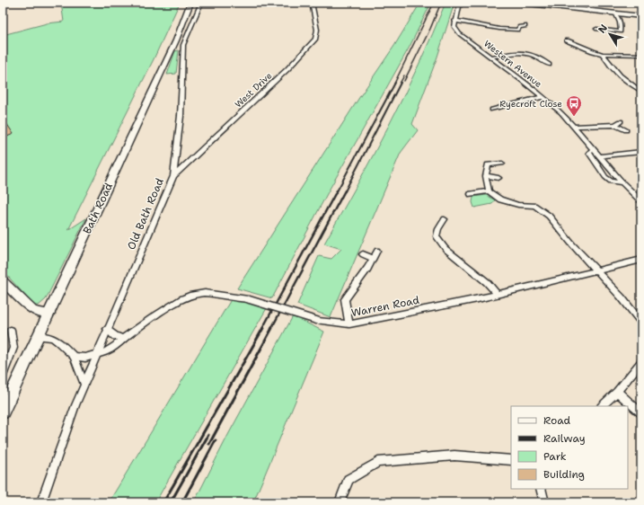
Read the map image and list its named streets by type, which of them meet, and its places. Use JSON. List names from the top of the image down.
{
  "streets": {
    "main road": ["Bath Road"],
    "street": [
      "Western Avenue",
      "West Drive",
      "Old Bath Road",
      "Warren Road"
    ]
  },
  "crossings": [
    ["West Drive", "Old Bath Road"],
    ["Old Bath Road", "Warren Road"]
  ],
  "places": {
    "bus stop": ["Ryecroft Close"]
  },
  "legend": [
    "Road",
    "Railway",
    "Park",
    "Building"
  ],
  "north": "top left"
}
